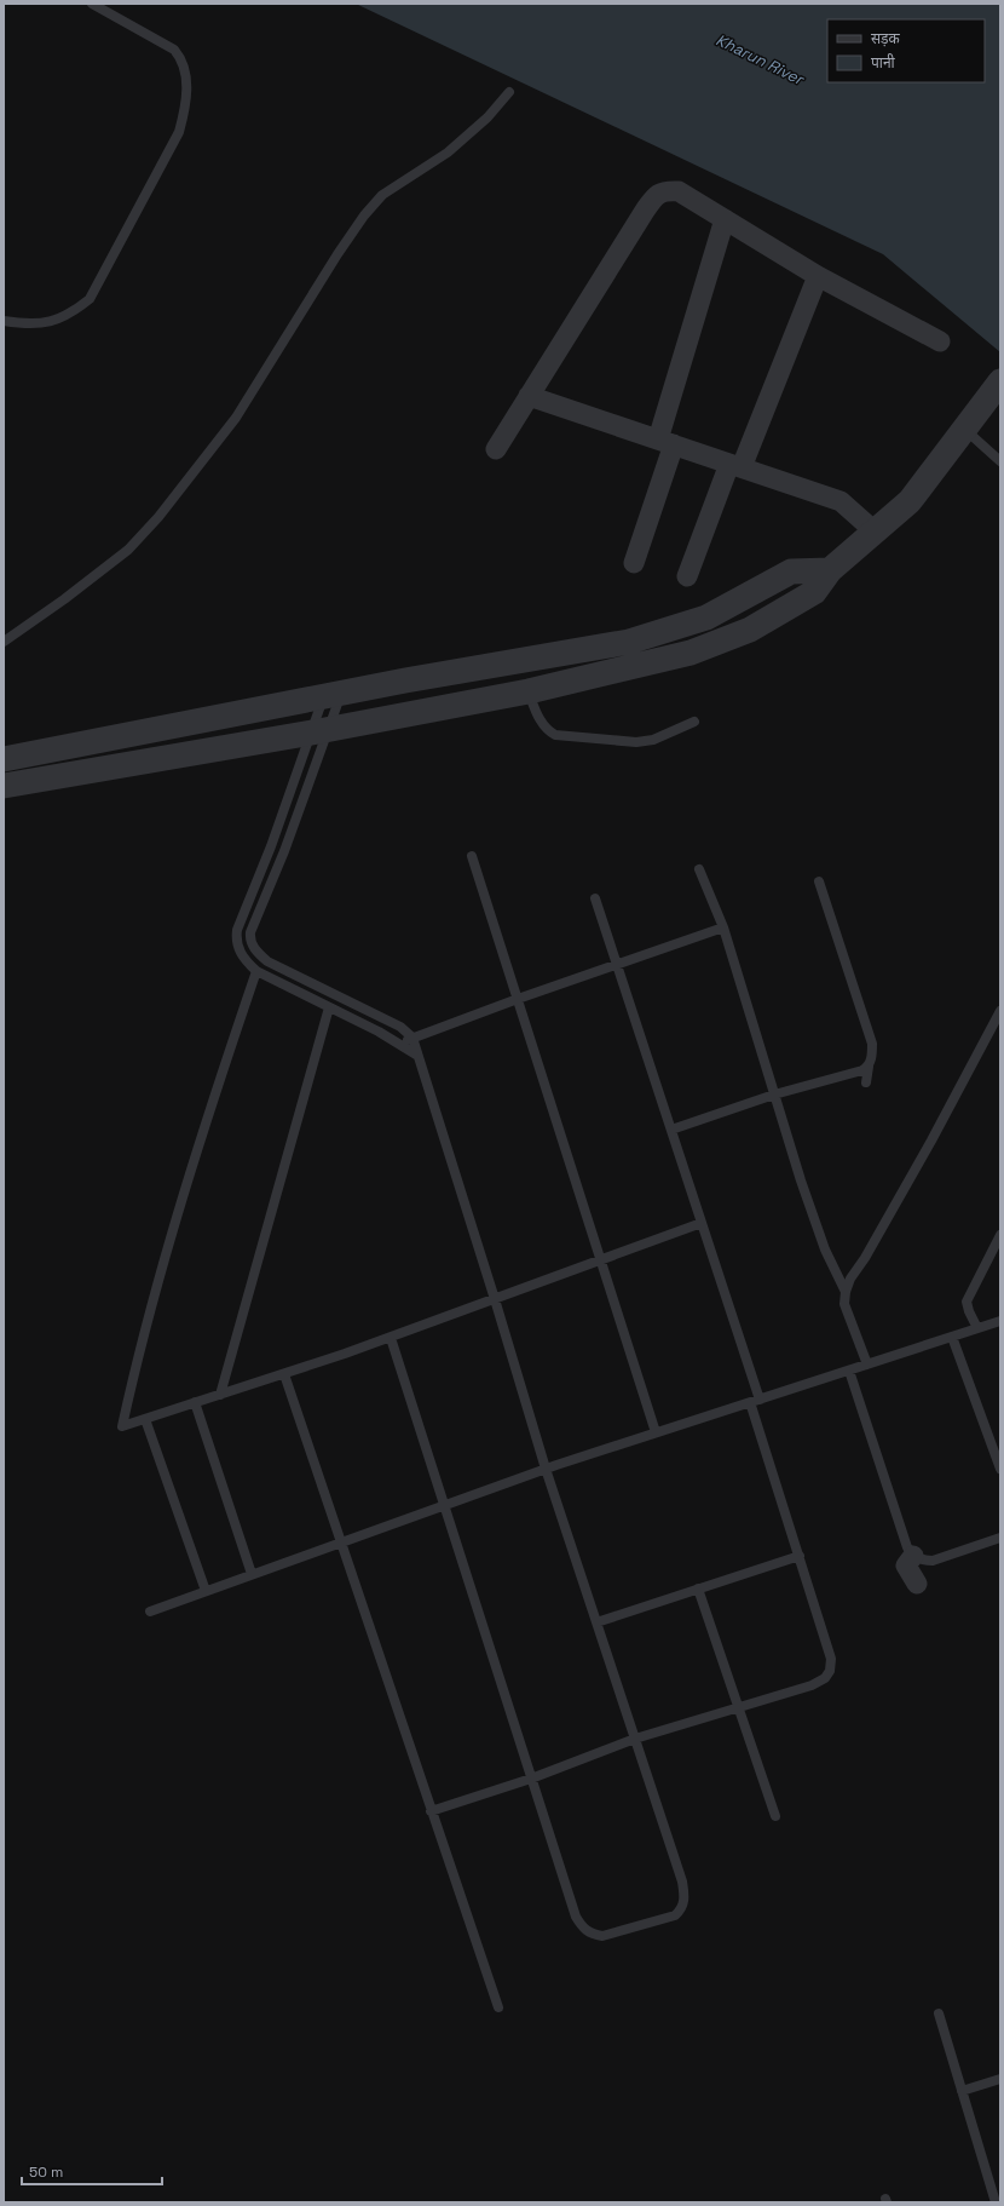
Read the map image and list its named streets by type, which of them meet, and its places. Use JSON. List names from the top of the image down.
{
  "water": ["Kharun River"],
  "legend": ["सड़क", "पानी"],
  "scale_bar": "50 m"
}
